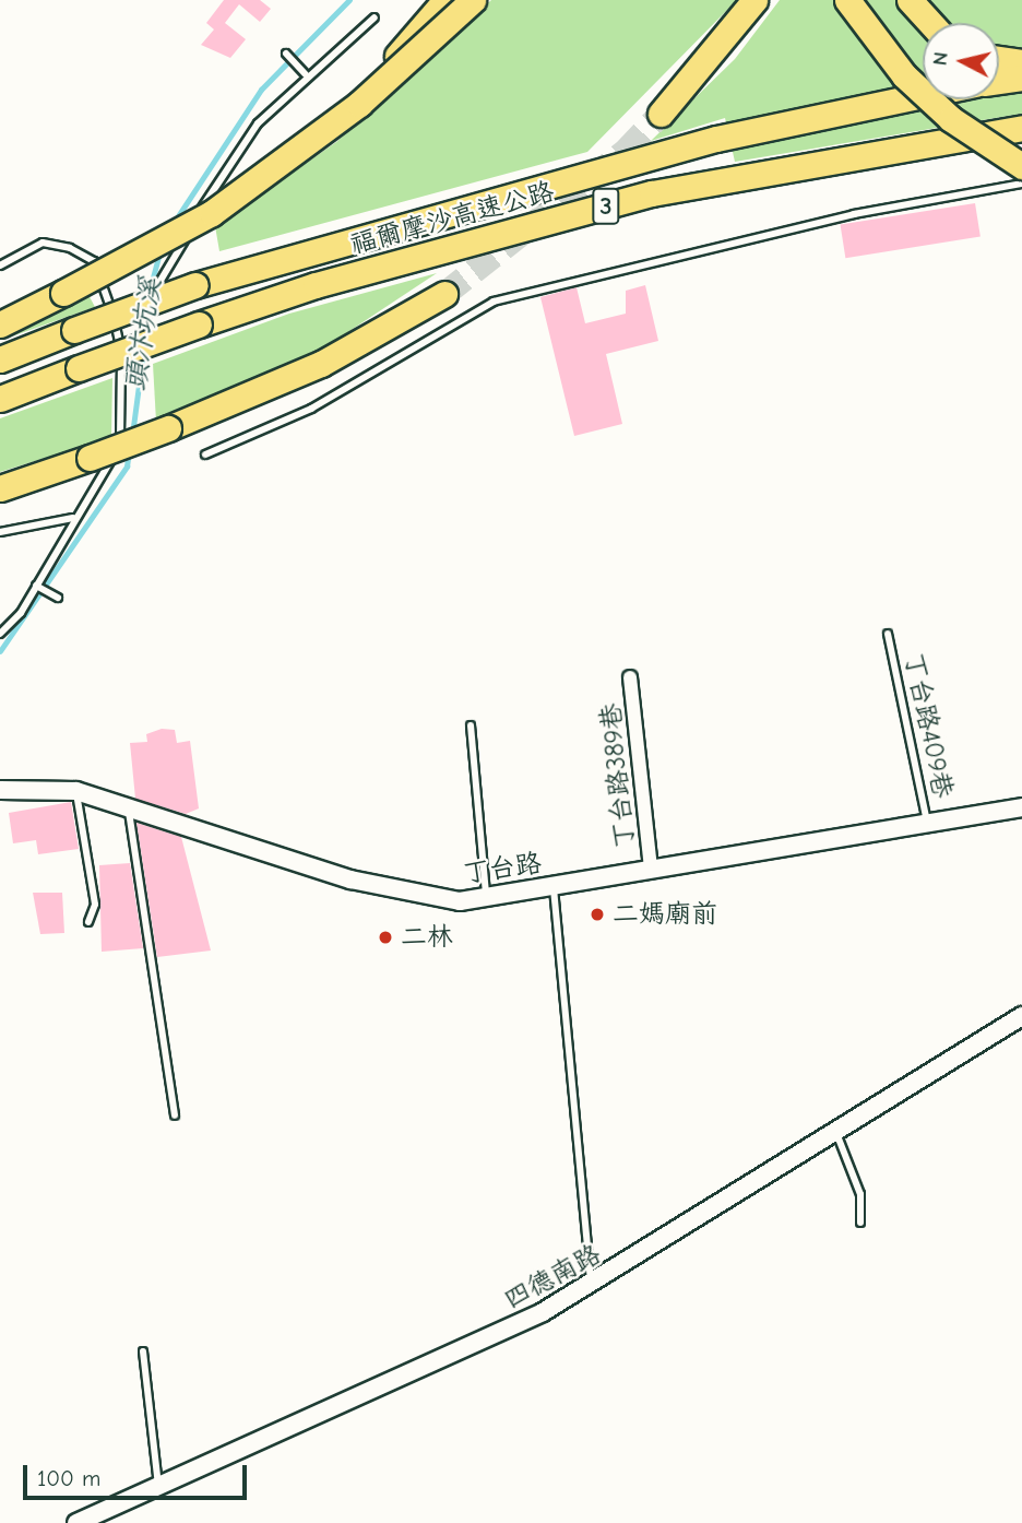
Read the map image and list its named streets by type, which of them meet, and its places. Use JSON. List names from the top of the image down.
{
  "streets": {
    "highway": ["3", "福爾摩沙高速公路"],
    "street": ["丁台路389巷", "丁台路", "四德南路"],
    "lane": ["丁台路409巷"]
  },
  "crossings": [
    ["丁台路409巷", "丁台路"],
    ["丁台路389巷", "丁台路"]
  ],
  "water": ["頭汴坑溪"],
  "places": ["二媽廟前", "二林"],
  "scale_bar": "100 m",
  "north": "left"
}
